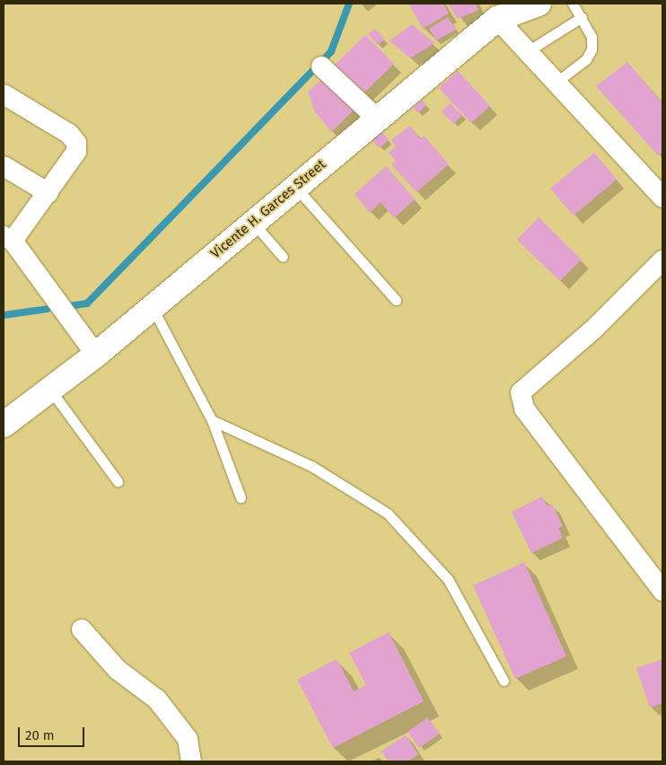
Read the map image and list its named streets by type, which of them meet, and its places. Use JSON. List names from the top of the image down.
{
  "streets": {
    "street": ["Vicente H. Garces Street"]
  },
  "scale_bar": "20 m"
}
